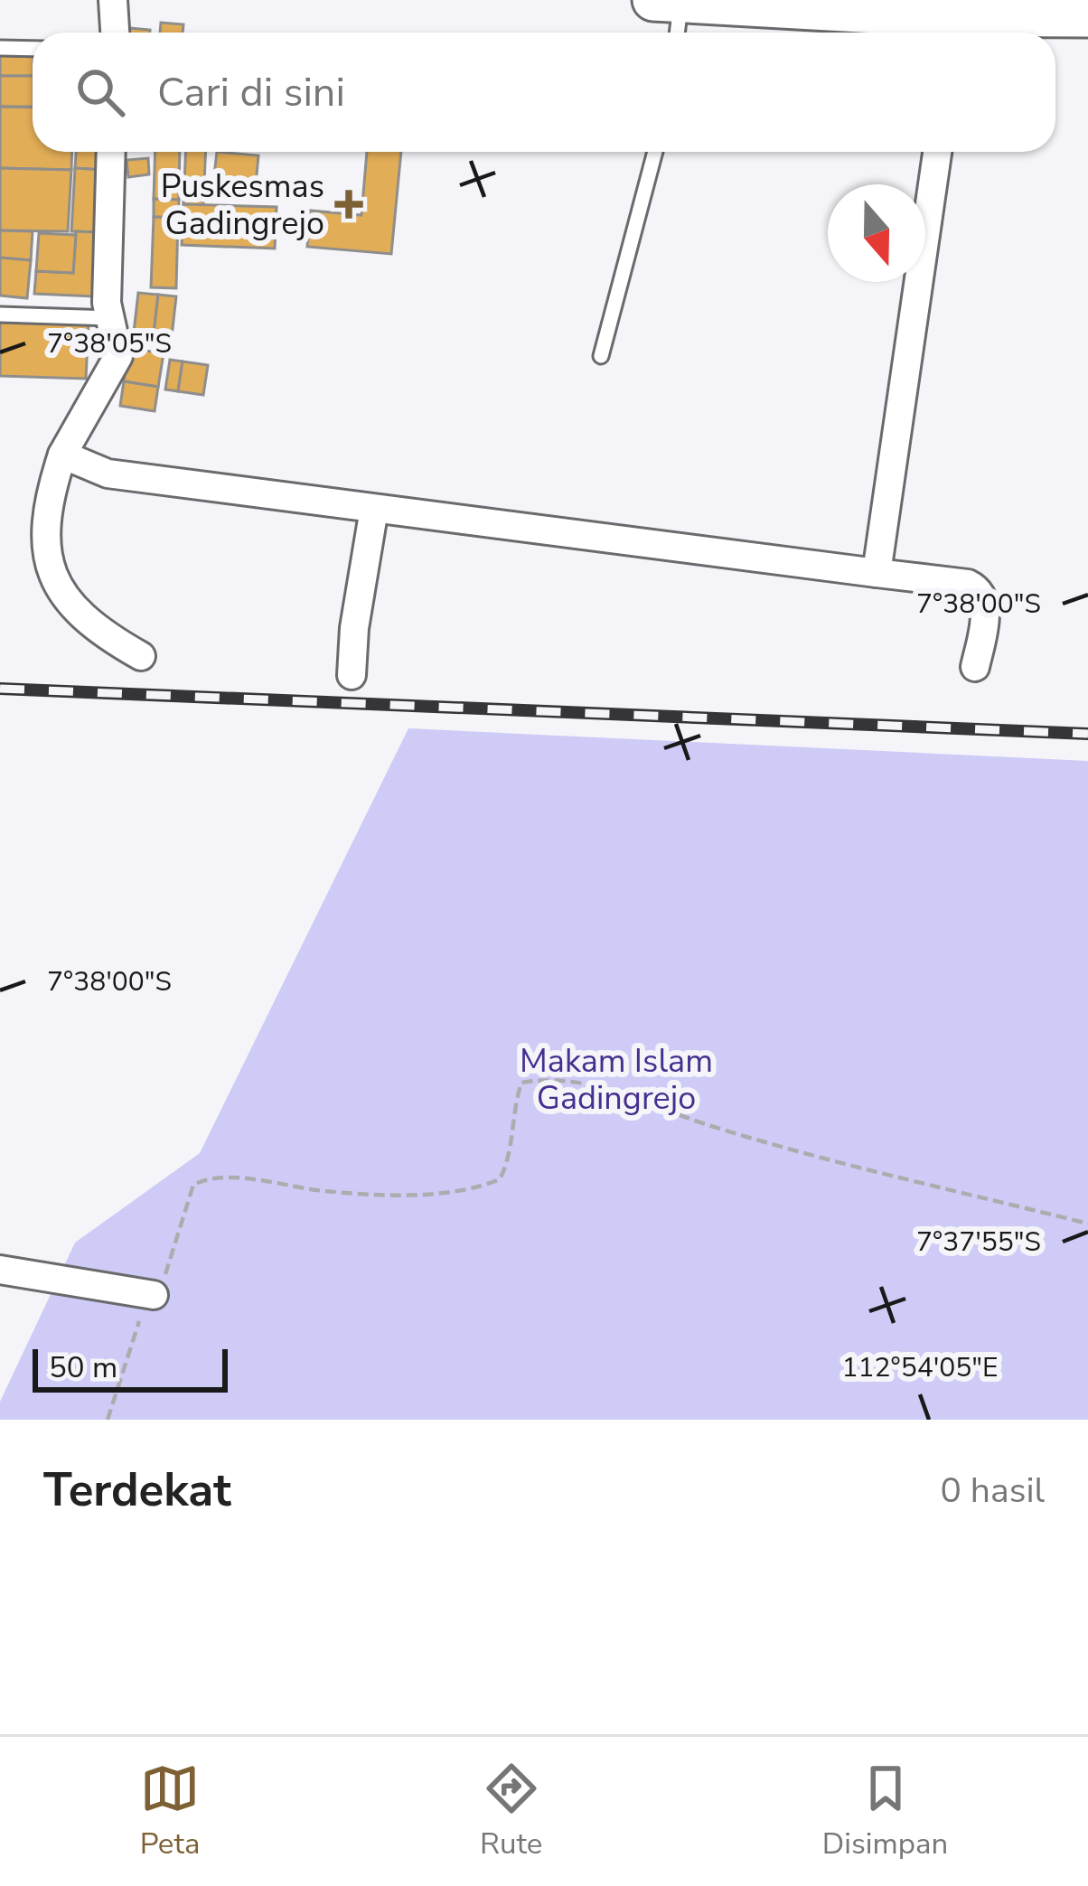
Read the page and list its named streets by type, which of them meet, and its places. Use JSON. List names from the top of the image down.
{
  "parks": ["Makam Islam Gadingrejo"],
  "places": {
    "health": ["Puskesmas Gadingrejo"]
  },
  "scale_bar": "50 m",
  "north": "bottom",
  "page": {
    "search": "Cari di sini",
    "scale": "50 m",
    "heading": ["Terdekat", "0 hasil"],
    "nav": ["Peta", "Rute", "Disimpan"]
  },
  "coordinates": [
    "7°38'05\"S",
    "7°38'00\"S",
    "7°37'55\"S",
    "112°54'05\"E"
  ]
}
